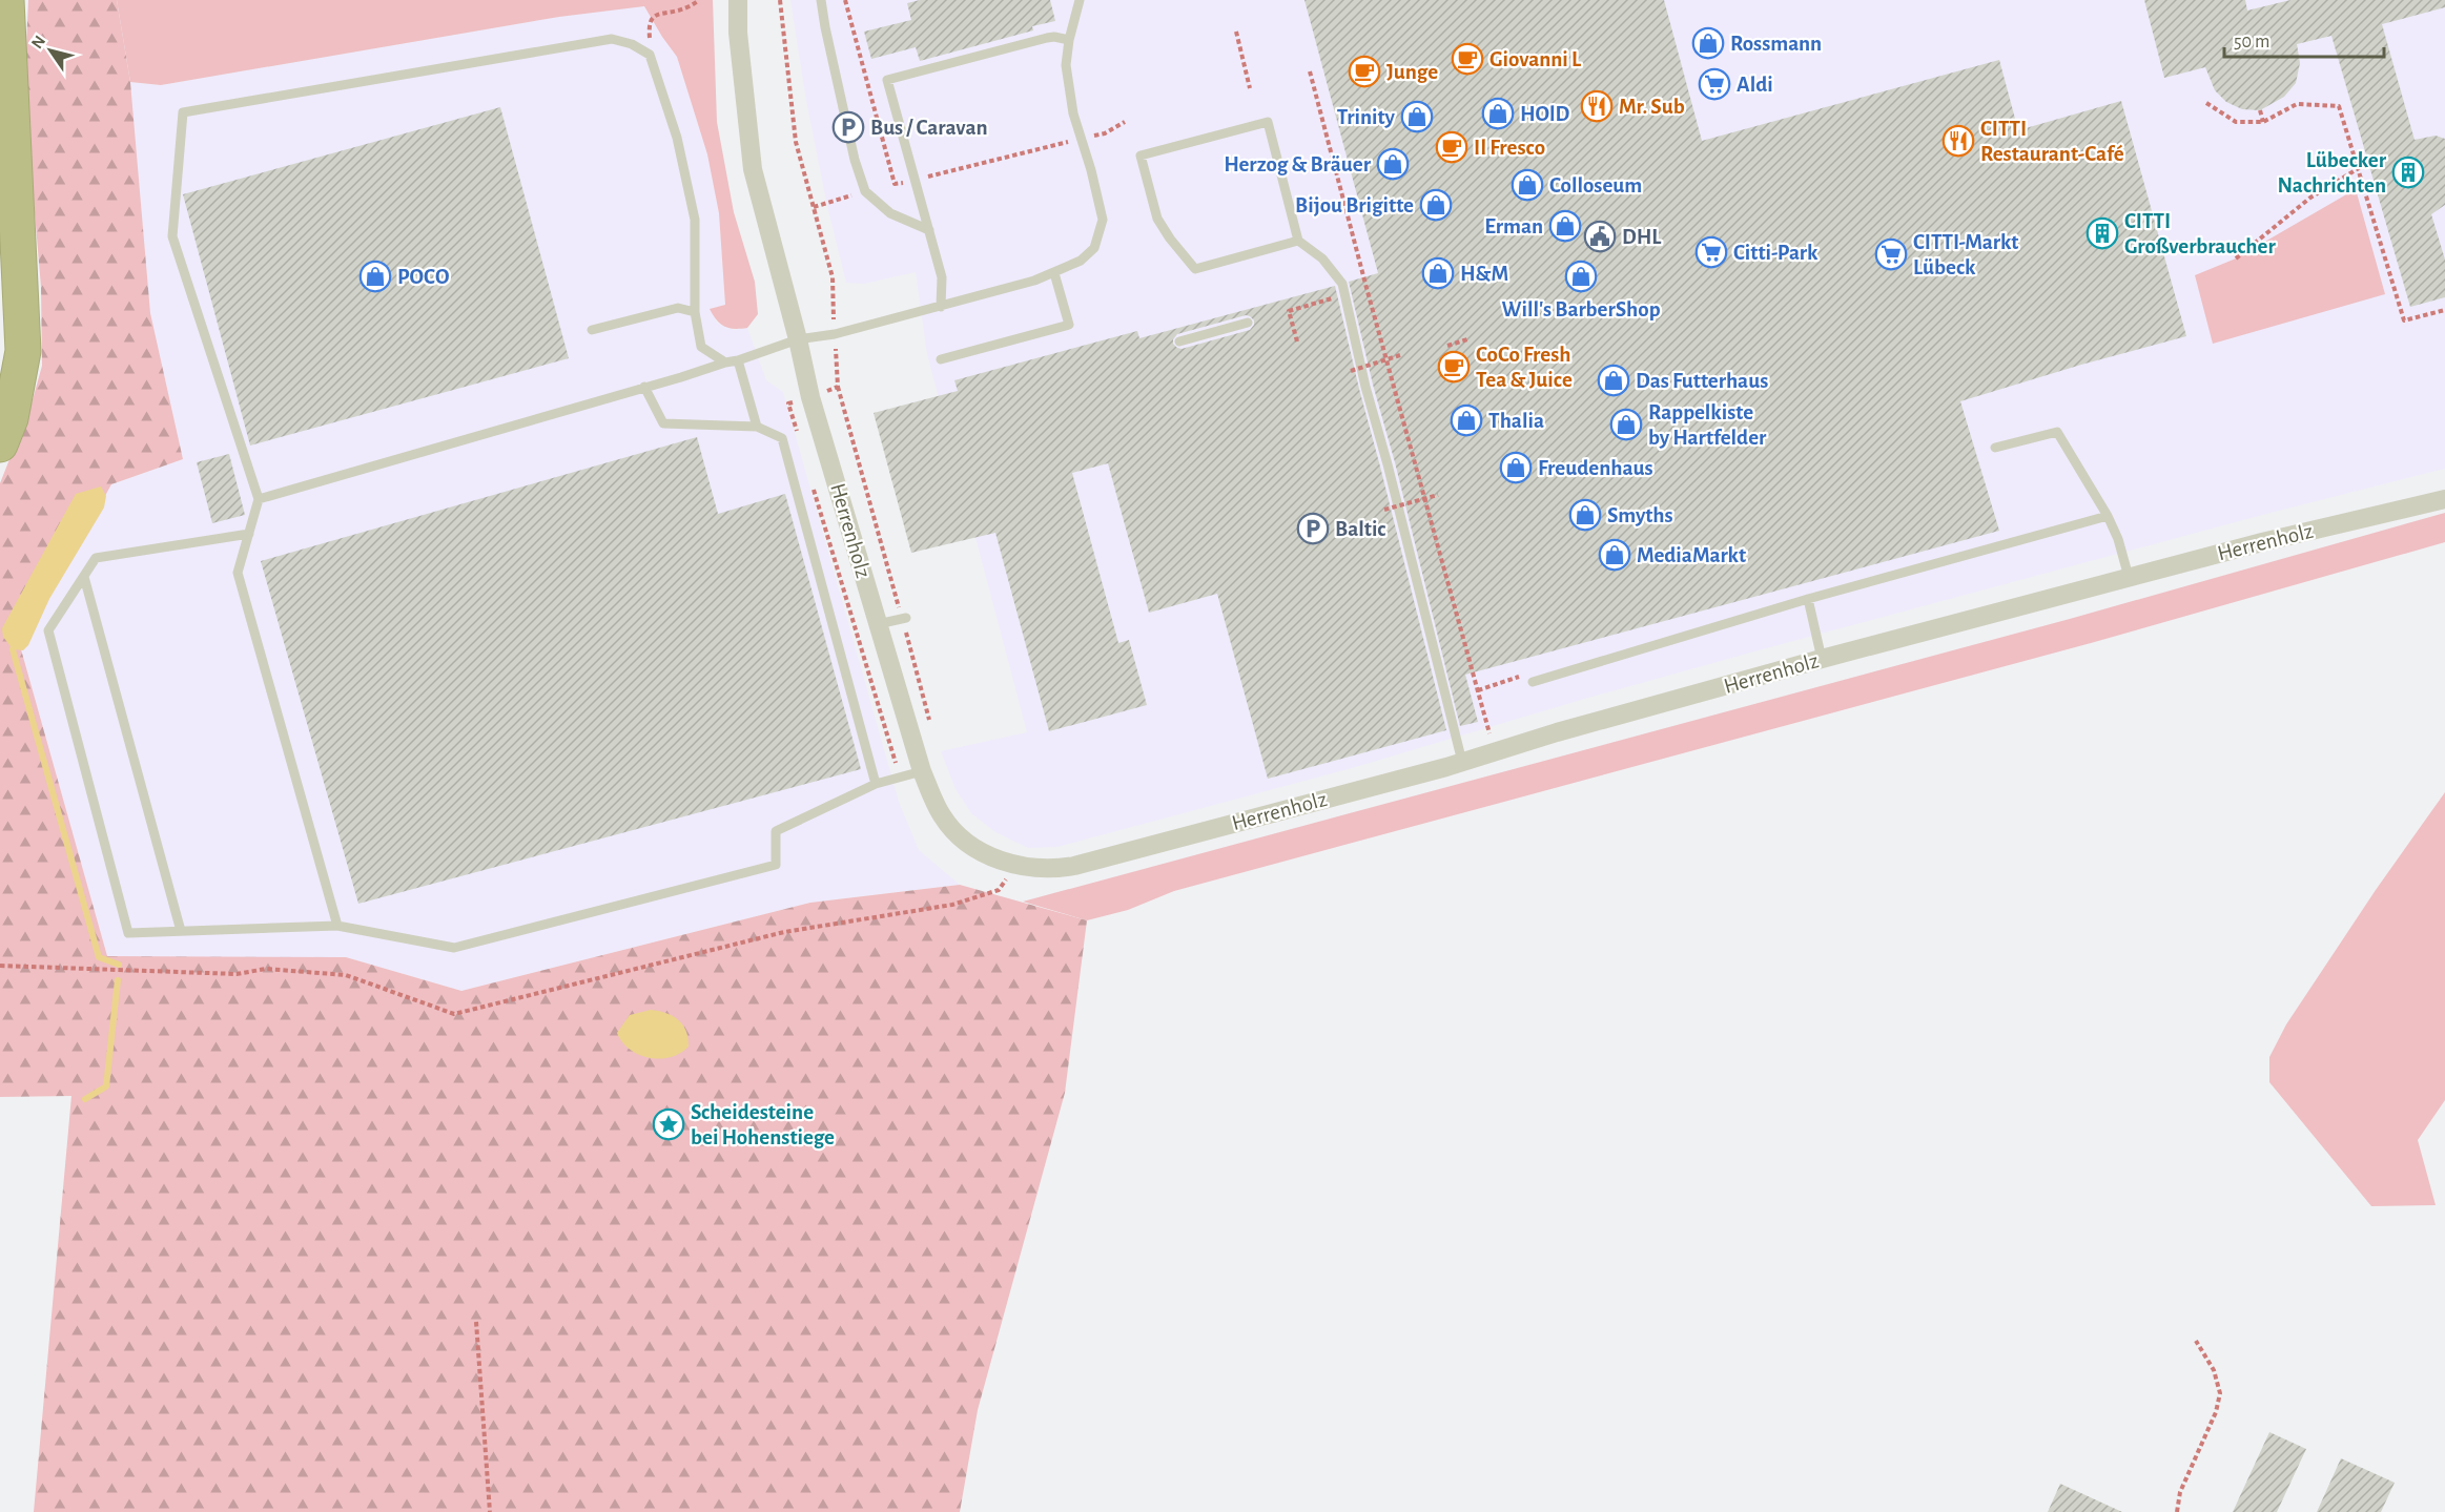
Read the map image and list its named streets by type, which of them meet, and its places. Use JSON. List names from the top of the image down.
{
  "streets": {
    "street": ["Herrenholz"]
  },
  "places": {
    "shop": [
      "Rossmann",
      "HOlD",
      "Trinity",
      "Herzog & Bräuer",
      "Colloseum",
      "Bijou Brigitte",
      "Erman",
      "H&M",
      "POCO",
      "Will's BarberShop",
      "Das Futterhaus",
      "Thalia",
      "Rappelkiste by Hartfelder",
      "Freudenhaus",
      "Smyths",
      "MediaMarkt"
    ],
    "cafe": [
      "Giovanni L",
      "Junge",
      "Il Fresco",
      "CoCo Fresh Tea & Juice"
    ],
    "supermarket": ["Aldi", "Citti-Park", "CITTI-Markt Lübeck"],
    "restaurant": ["Mr. Sub", "CITTI Restaurant-Café"],
    "parking": ["Bus / Caravan", "Baltic"],
    "building": ["Lübecker Nachrichten", "CITTI Großverbraucher"],
    "public building": ["DHL"],
    "place": ["Scheidesteine bei Hohenstiege"]
  },
  "scale_bar": "50 m",
  "north": "top left"
}
